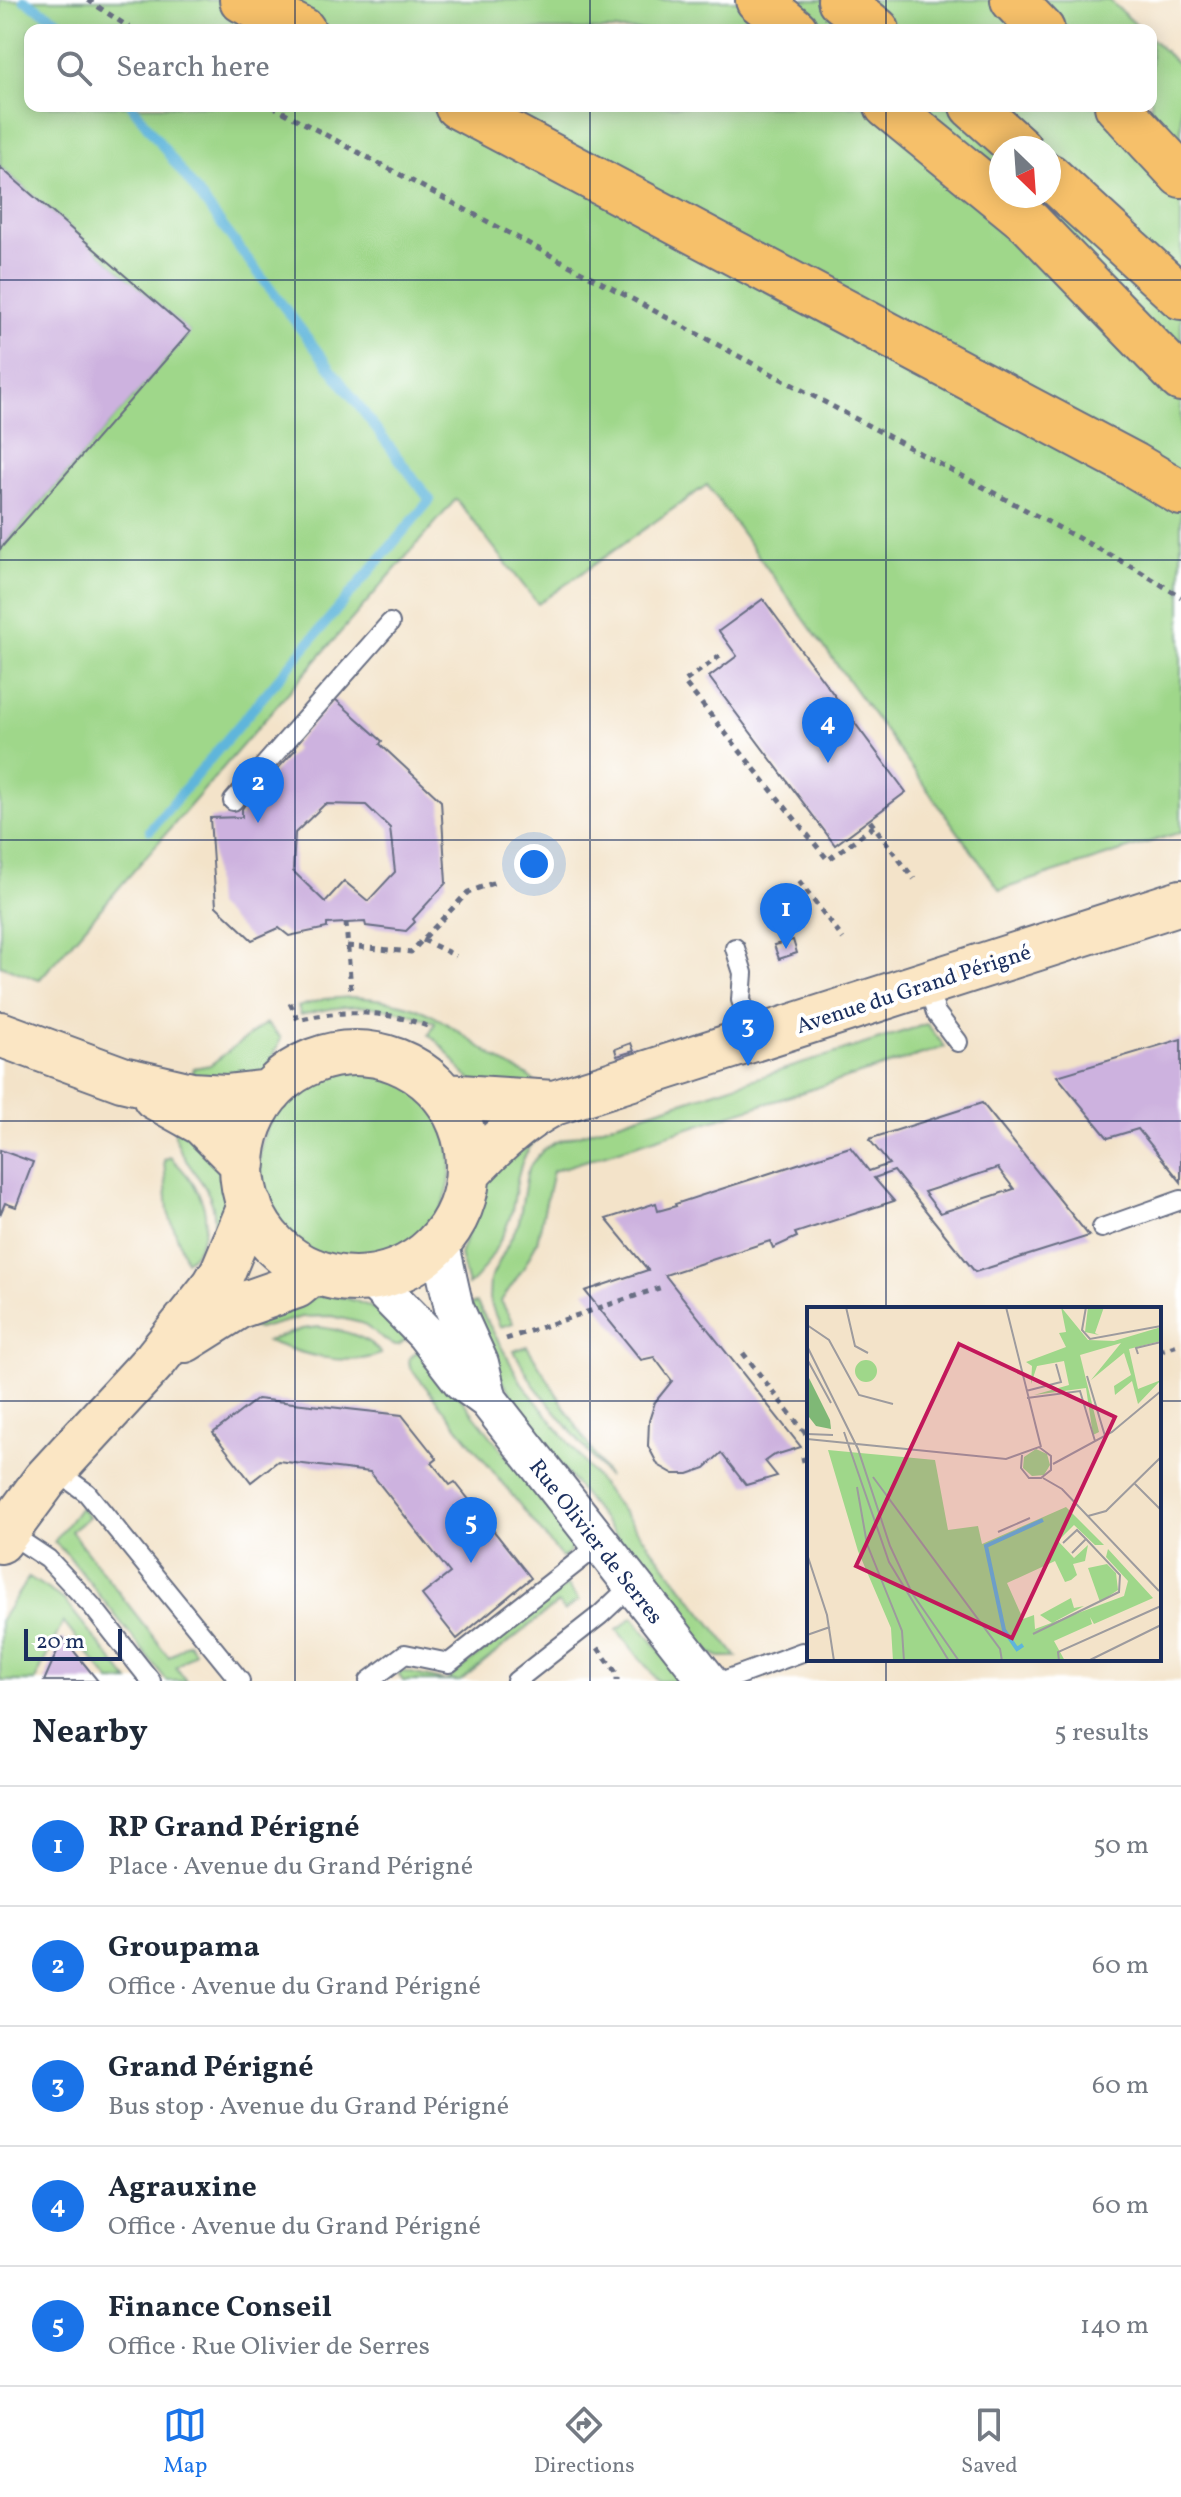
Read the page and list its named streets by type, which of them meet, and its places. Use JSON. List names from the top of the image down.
{
  "streets": {
    "street": ["Avenue du Grand Périgné", "Rue Olivier de Serres"]
  },
  "crossings": [
    ["Avenue du Grand Périgné", "Rue Olivier de Serres"]
  ],
  "scale_bar": "20 m",
  "north": "bottom right",
  "page": {
    "search": "Search here",
    "pins": [
      "4",
      "2",
      "1",
      "3",
      "5"
    ],
    "scale": "20 m",
    "heading": ["Nearby", "5 results"],
    "list": [
      {
        "mark": "1",
        "name": "RP Grand Périgné",
        "note": "Place · Avenue du Grand Périgné",
        "value": "50 m"
      },
      {
        "mark": "2",
        "name": "Groupama",
        "note": "Office · Avenue du Grand Périgné",
        "value": "60 m"
      },
      {
        "mark": "3",
        "name": "Grand Périgné",
        "note": "Bus stop · Avenue du Grand Périgné",
        "value": "60 m"
      },
      {
        "mark": "4",
        "name": "Agrauxine",
        "note": "Office · Avenue du Grand Périgné",
        "value": "60 m"
      },
      {
        "mark": "5",
        "name": "Finance Conseil",
        "note": "Office · Rue Olivier de Serres",
        "value": "140 m"
      }
    ],
    "nav": ["Map", "Directions", "Saved"]
  }
}
